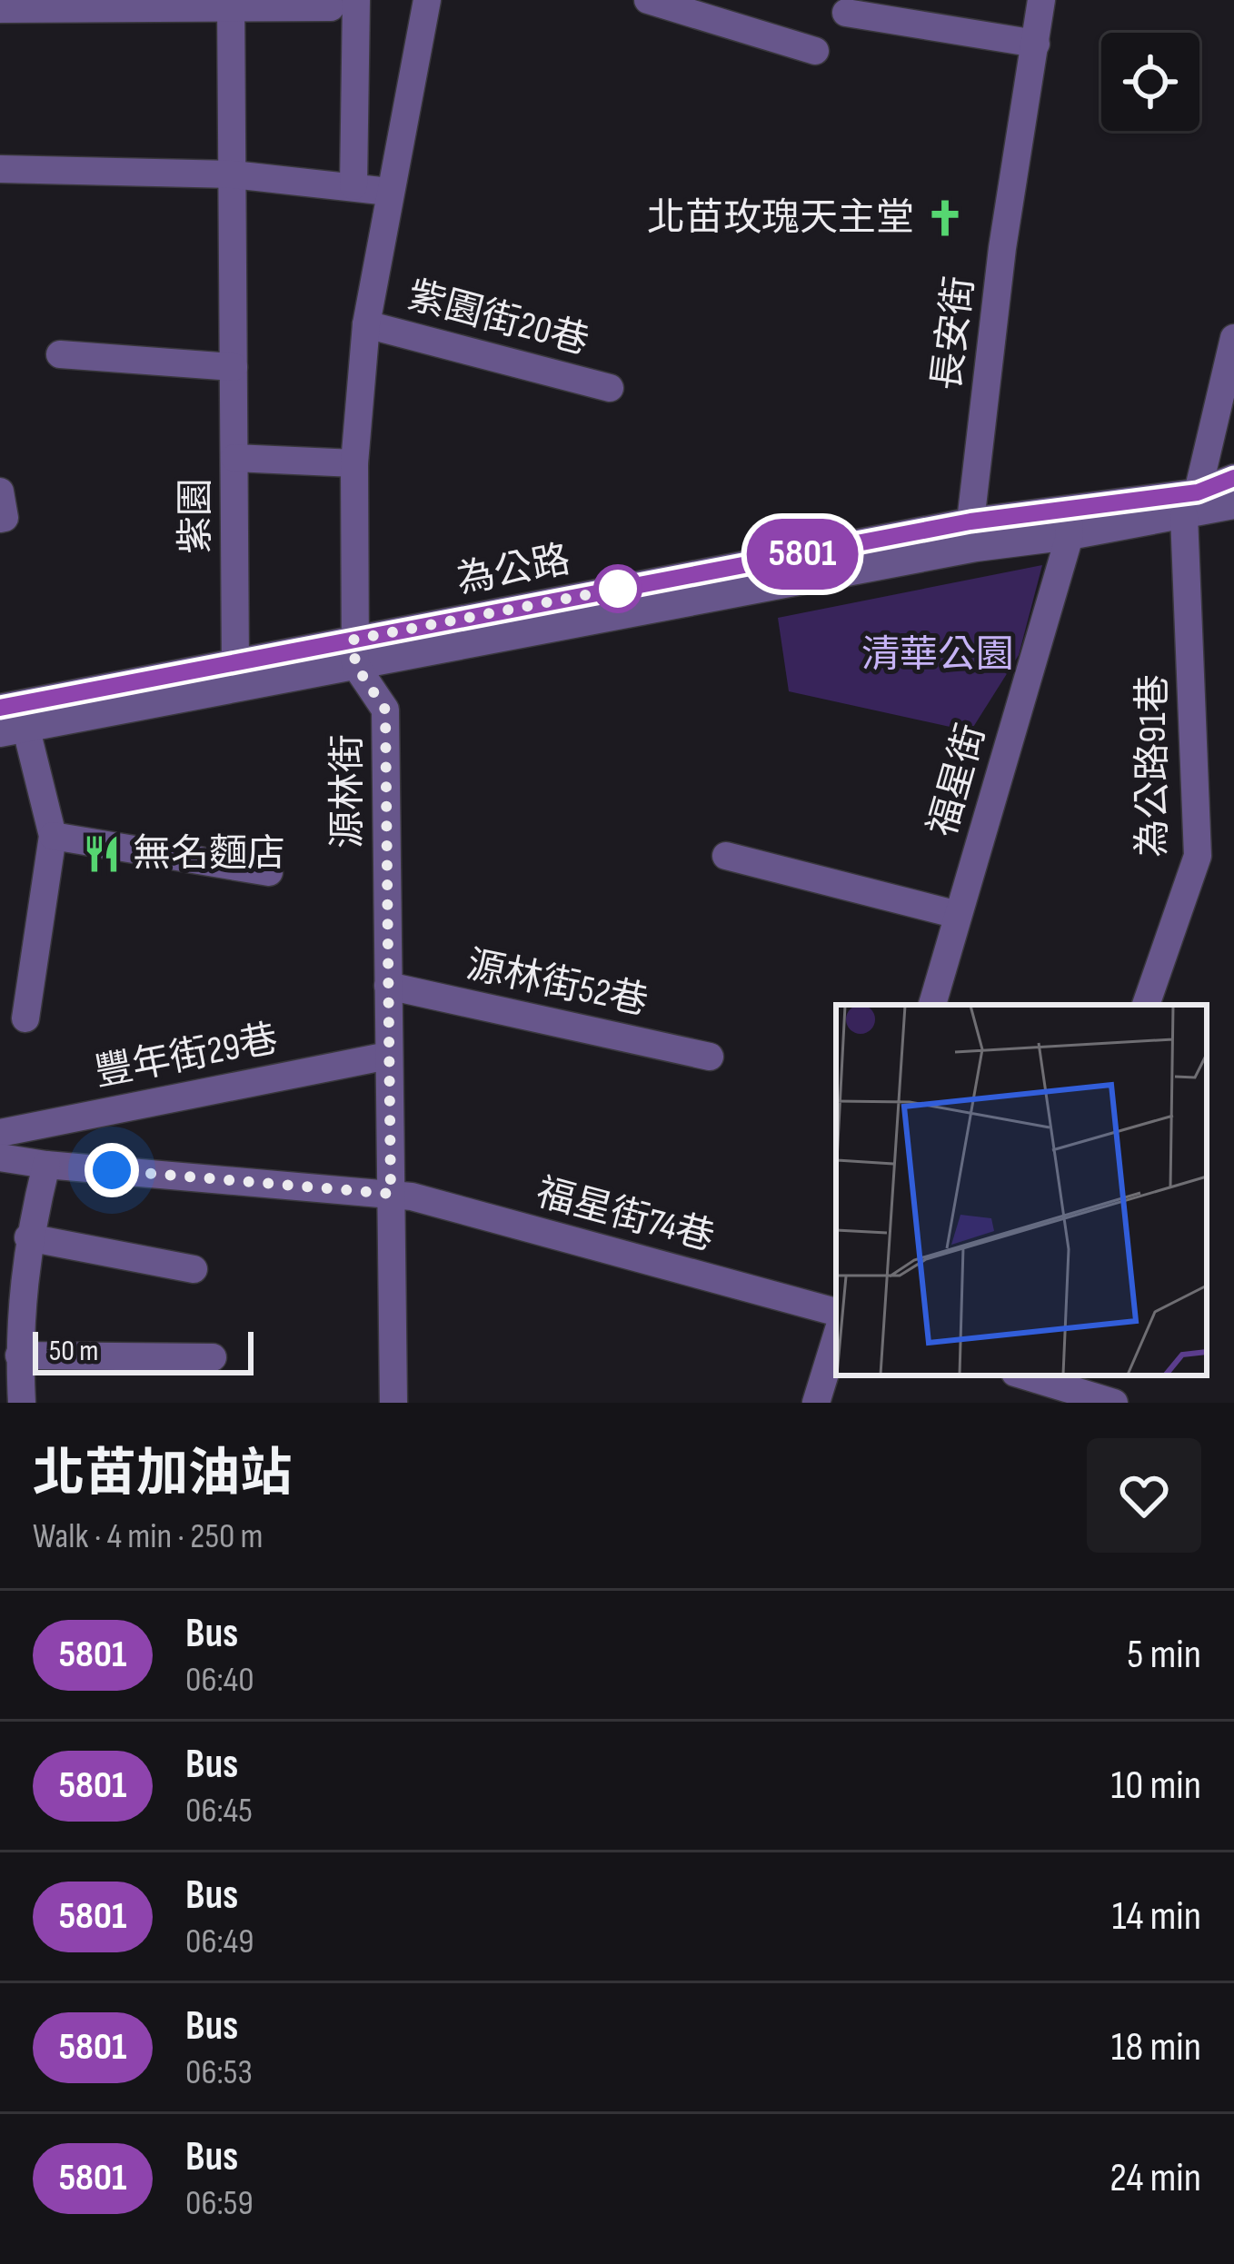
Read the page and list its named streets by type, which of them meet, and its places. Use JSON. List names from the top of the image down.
{
  "streets": {
    "street": [
      "紫園街20巷",
      "長安街",
      "紫園",
      "為公路",
      "為公路91巷",
      "福星街",
      "源林街",
      "源林街52巷",
      "豐年街29巷",
      "福星街74巷"
    ]
  },
  "crossings": [
    ["長安街", "為公路"],
    ["紫園", "為公路"],
    ["為公路", "為公路91巷"],
    ["為公路", "福星街"],
    ["為公路", "源林街"],
    ["源林街", "源林街52巷"],
    ["源林街", "豐年街29巷"],
    ["源林街", "福星街74巷"]
  ],
  "parks": ["清華公園"],
  "places": {
    "church": ["北苗玫瑰天主堂"],
    "restaurant": ["無名麵店"]
  },
  "lines": ["bus line 5801"],
  "scale_bar": "50 m",
  "page": {
    "on_map": "5801",
    "scale": "50 m",
    "heading": ["北苗加油站", "Walk · 4 min · 250 m"],
    "list": [
      {
        "mark": "5801",
        "name": "Bus",
        "note": "06:40",
        "value": "5 min"
      },
      {
        "mark": "5801",
        "name": "Bus",
        "note": "06:45",
        "value": "10 min"
      },
      {
        "mark": "5801",
        "name": "Bus",
        "note": "06:49",
        "value": "14 min"
      },
      {
        "mark": "5801",
        "name": "Bus",
        "note": "06:53",
        "value": "18 min"
      },
      {
        "mark": "5801",
        "name": "Bus",
        "note": "06:59",
        "value": "24 min"
      }
    ]
  }
}
